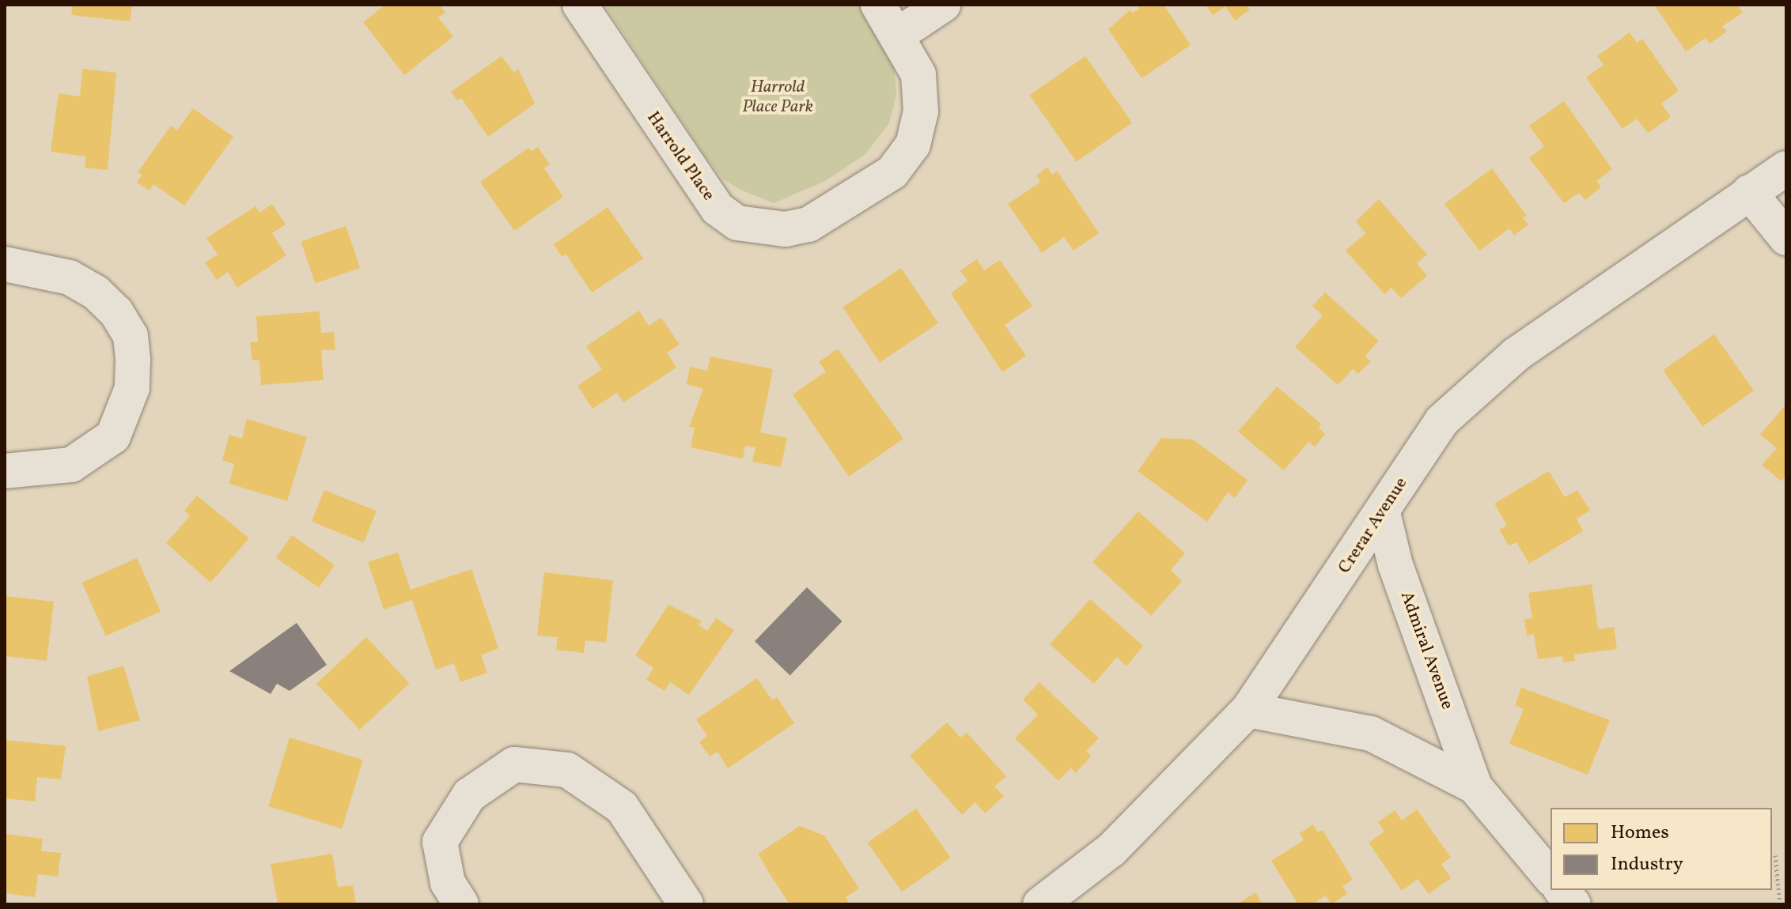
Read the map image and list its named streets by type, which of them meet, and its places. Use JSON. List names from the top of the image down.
{
  "streets": {
    "street": ["Harrold Place", "Crerar Avenue", "Admiral Avenue"]
  },
  "crossings": [
    ["Crerar Avenue", "Admiral Avenue"]
  ],
  "parks": ["Harrold Place Park"],
  "legend": ["Homes", "Industry"]
}
